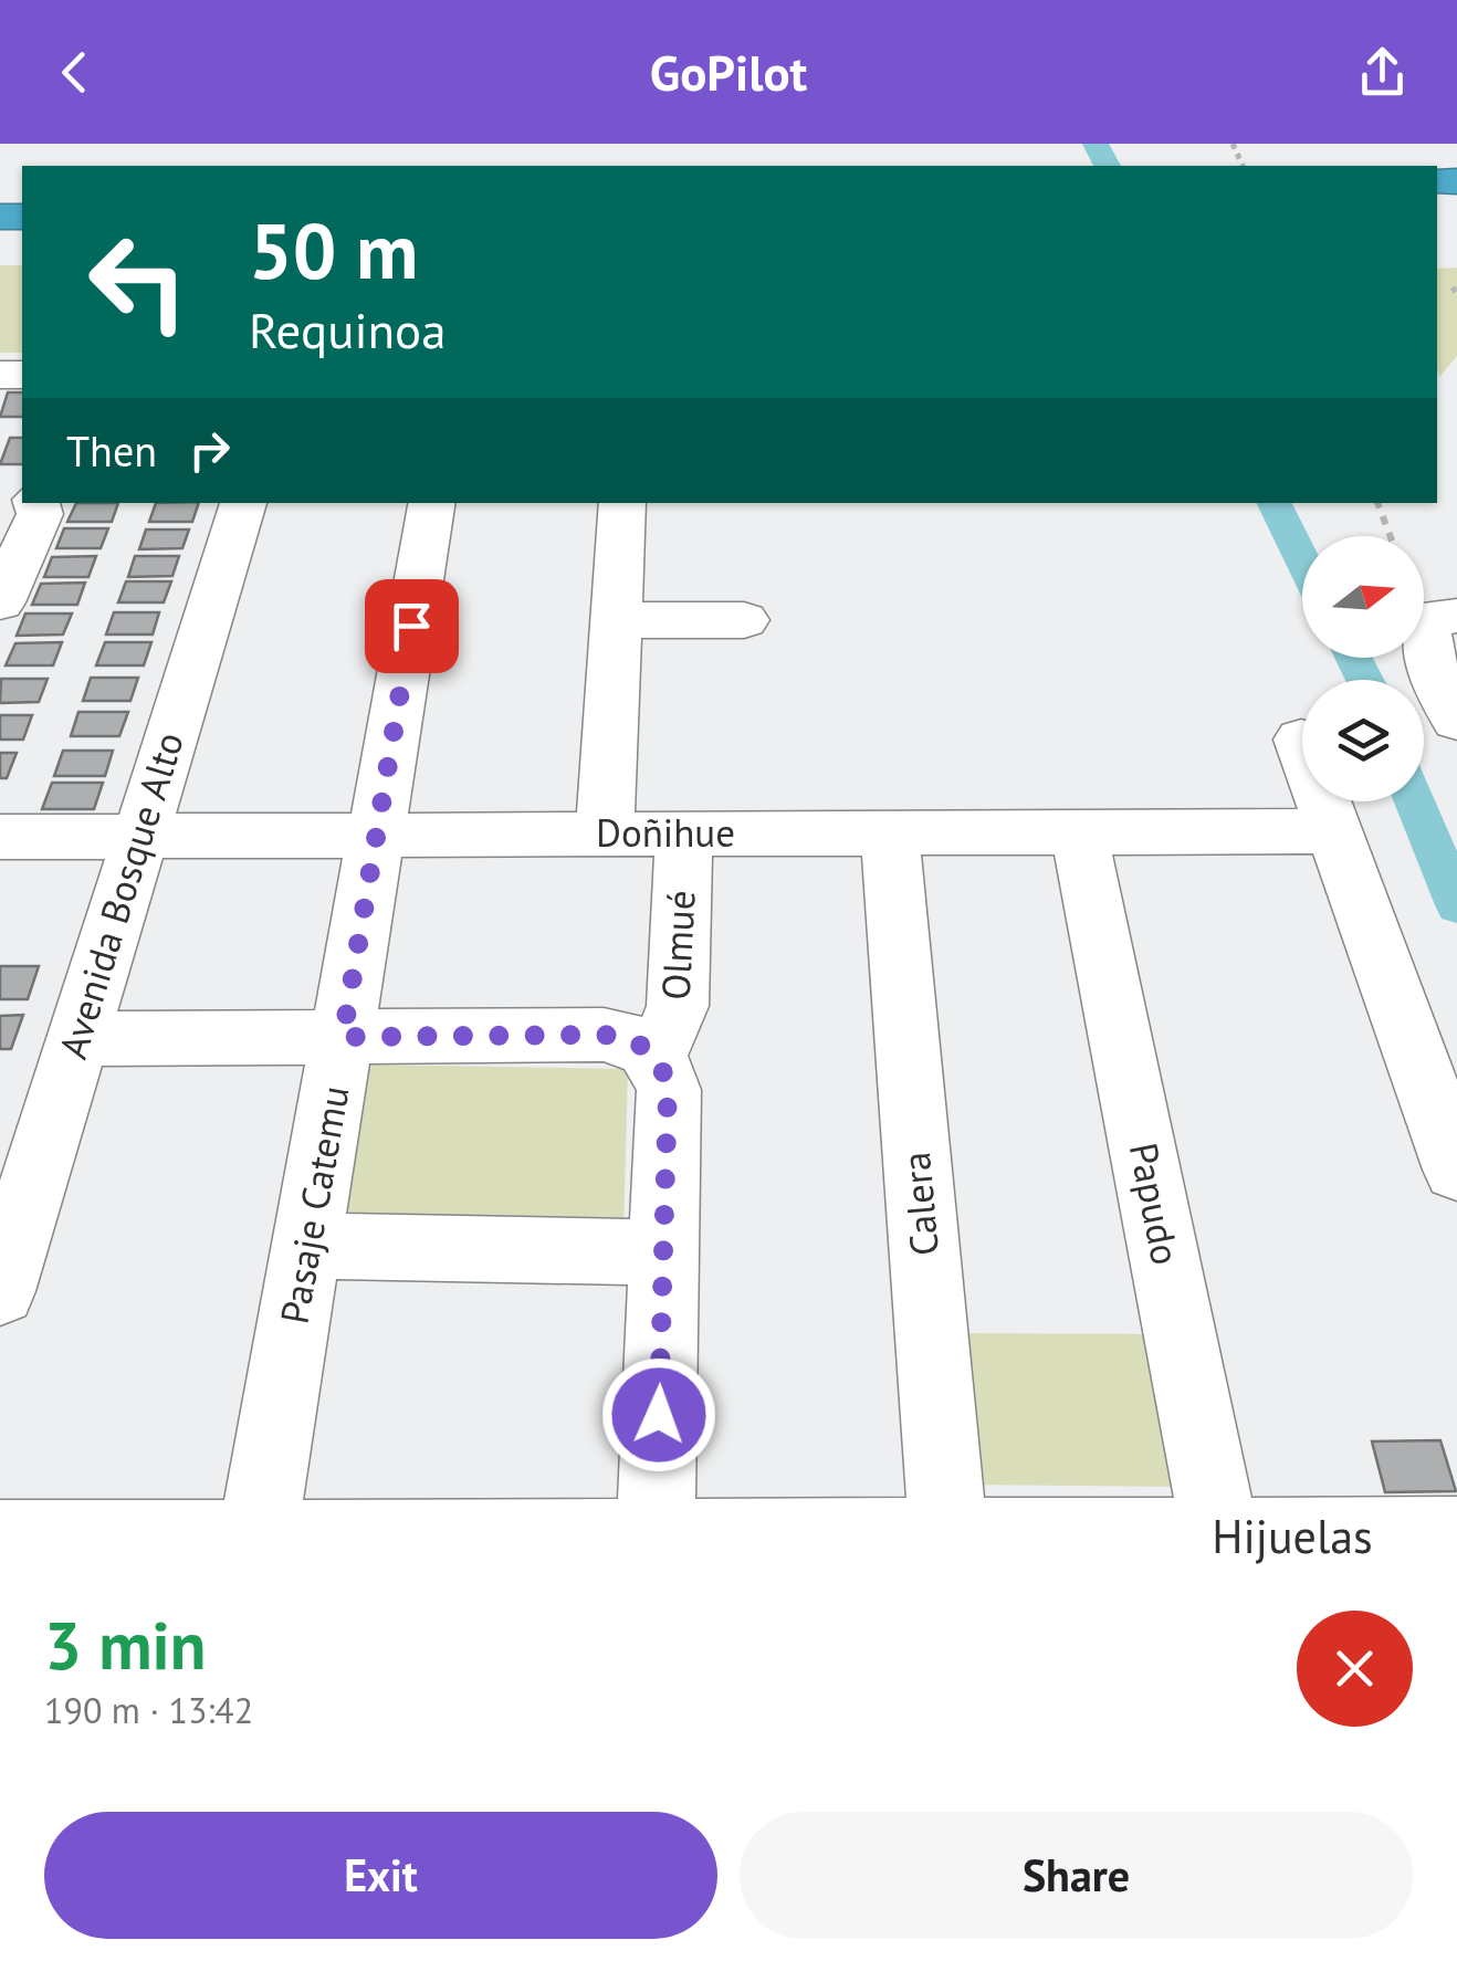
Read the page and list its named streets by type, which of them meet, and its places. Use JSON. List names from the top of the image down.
{
  "streets": {
    "street": [
      "Doñihue",
      "Avenida Bosque Alto",
      "Olmué",
      "Calera",
      "Papudo",
      "Pasaje Catemu",
      "Hijuelas"
    ]
  },
  "crossings": [
    ["Doñihue", "Avenida Bosque Alto"],
    ["Doñihue", "Olmué"],
    ["Doñihue", "Calera"],
    ["Doñihue", "Papudo"],
    ["Doñihue", "Pasaje Catemu"],
    ["Olmué", "Hijuelas"],
    ["Calera", "Hijuelas"],
    ["Papudo", "Hijuelas"],
    ["Pasaje Catemu", "Hijuelas"]
  ],
  "north": "right",
  "page": {
    "header": "GoPilot",
    "turn": ["50 m", "Requinoa"],
    "then": "Then",
    "heading": ["3 min", "190 m · 13:42"],
    "buttons": ["Exit", "Share"]
  }
}
